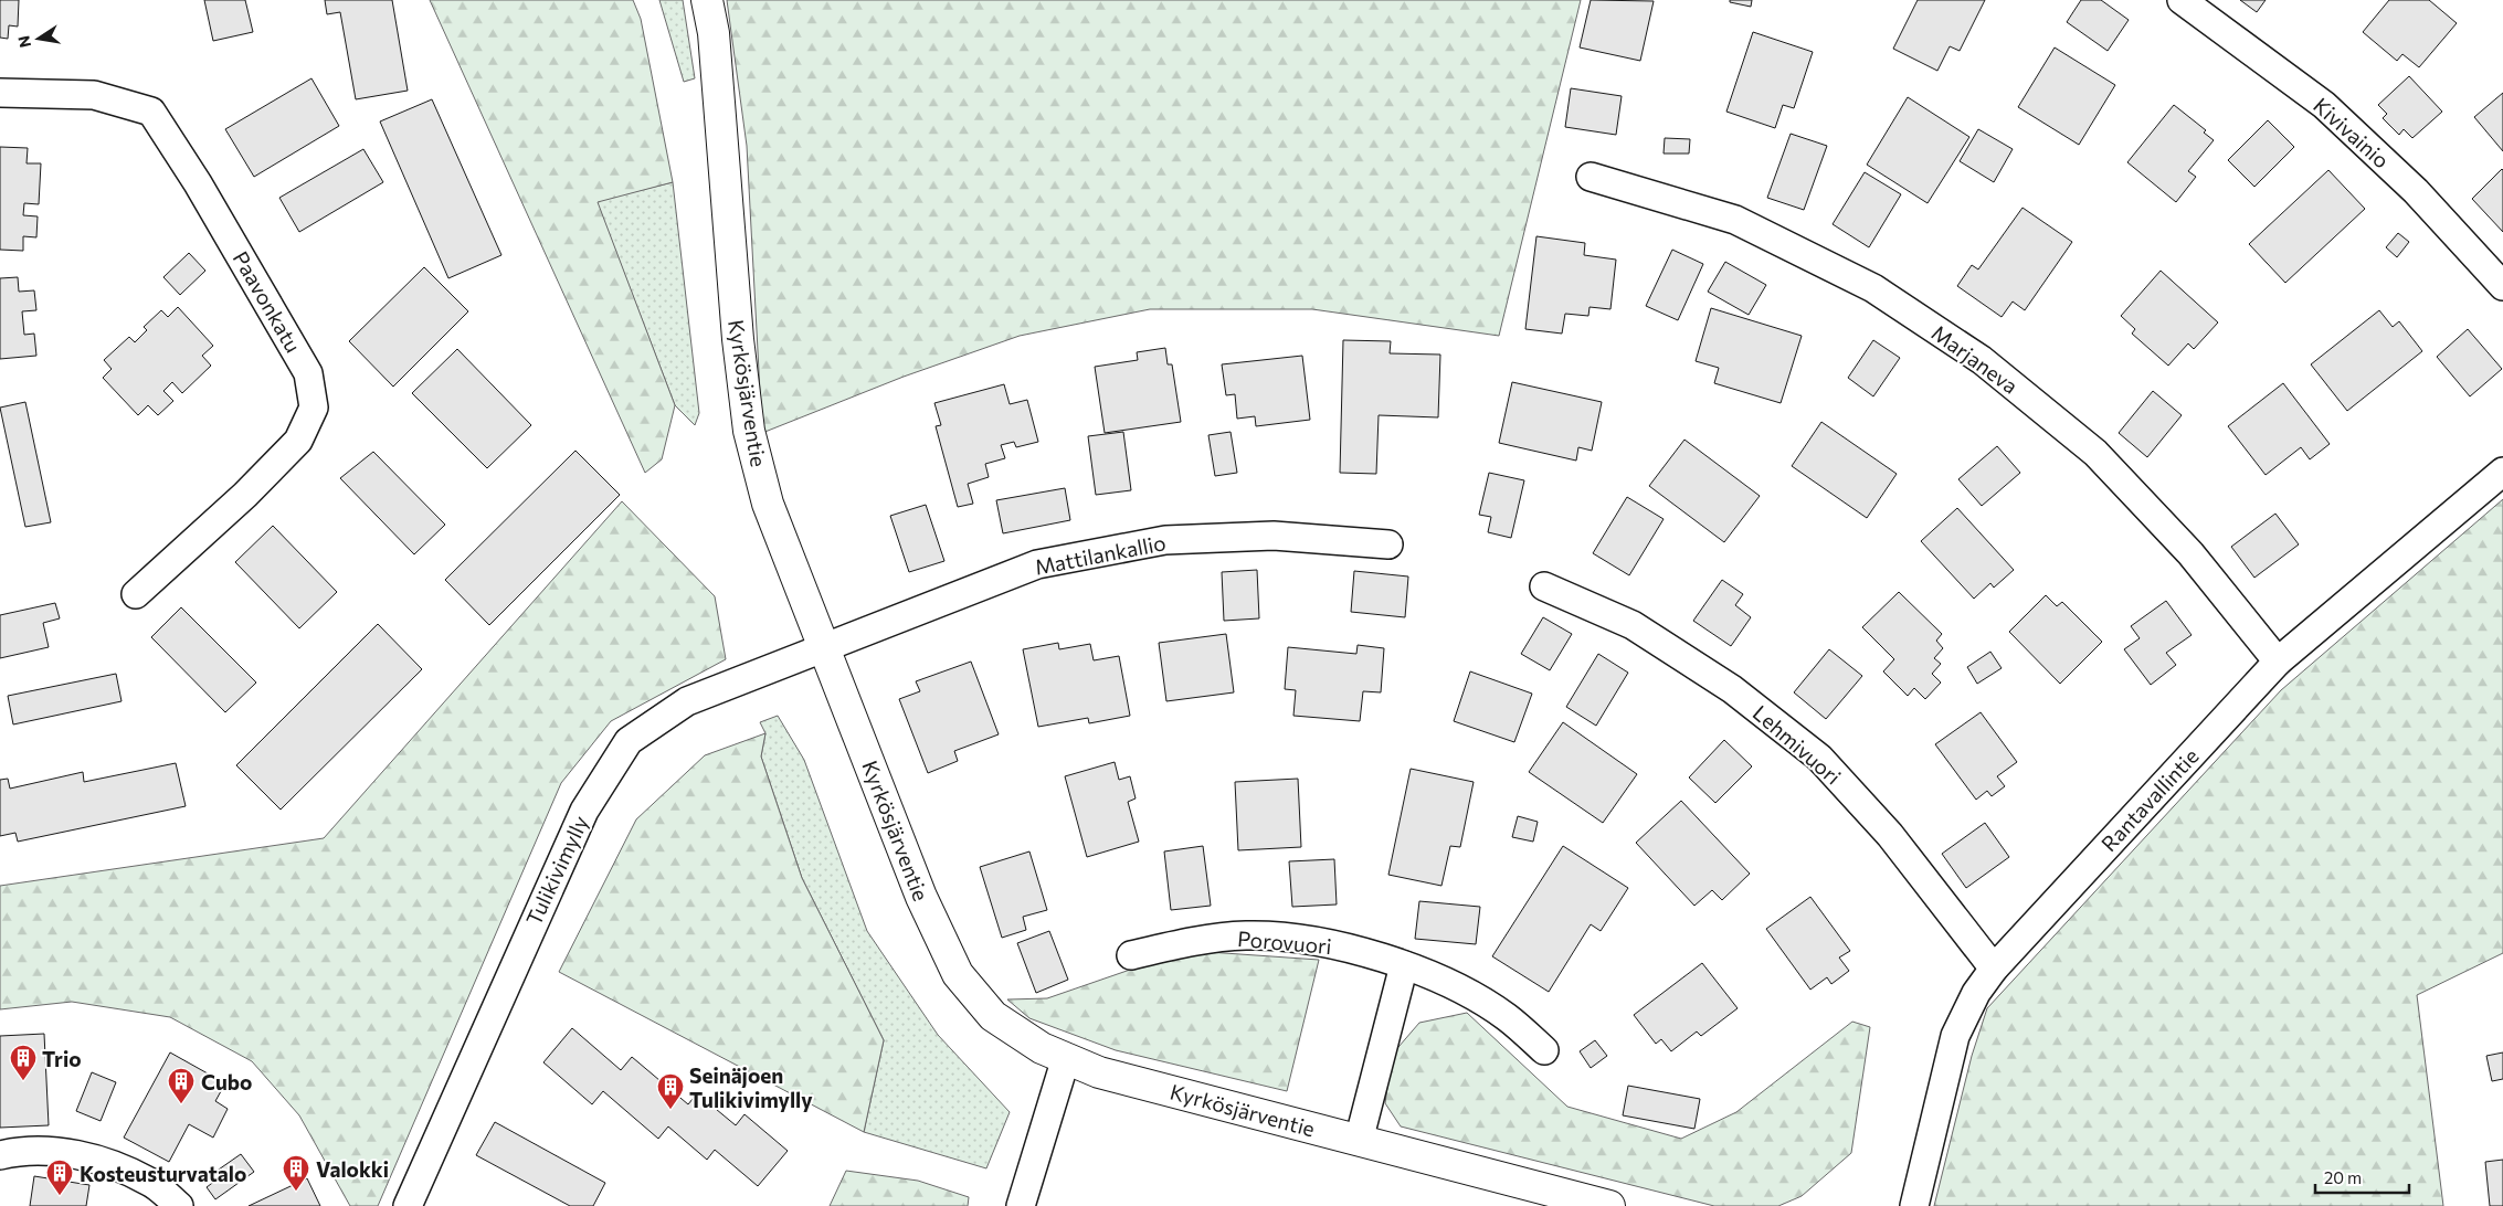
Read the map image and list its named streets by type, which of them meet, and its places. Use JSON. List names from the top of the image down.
{
  "streets": {
    "street": [
      "Kivivainio",
      "Paavonkatu",
      "Marjaneva",
      "Kyrkösjärventie",
      "Mattilankallio",
      "Lehmivuori",
      "Rantavallintie",
      "Tulikivimylly",
      "Porovuori"
    ]
  },
  "crossings": [
    ["Marjaneva", "Rantavallintie"],
    ["Kyrkösjärventie", "Mattilankallio"],
    ["Kyrkösjärventie", "Tulikivimylly"],
    ["Mattilankallio", "Tulikivimylly"],
    ["Lehmivuori", "Rantavallintie"]
  ],
  "places": {
    "building": [
      "Trio",
      "Cubo",
      "Seinäjoen Tulikivimylly",
      "Valokki",
      "Kosteusturvatalo"
    ]
  },
  "scale_bar": "20 m",
  "north": "left"
}
